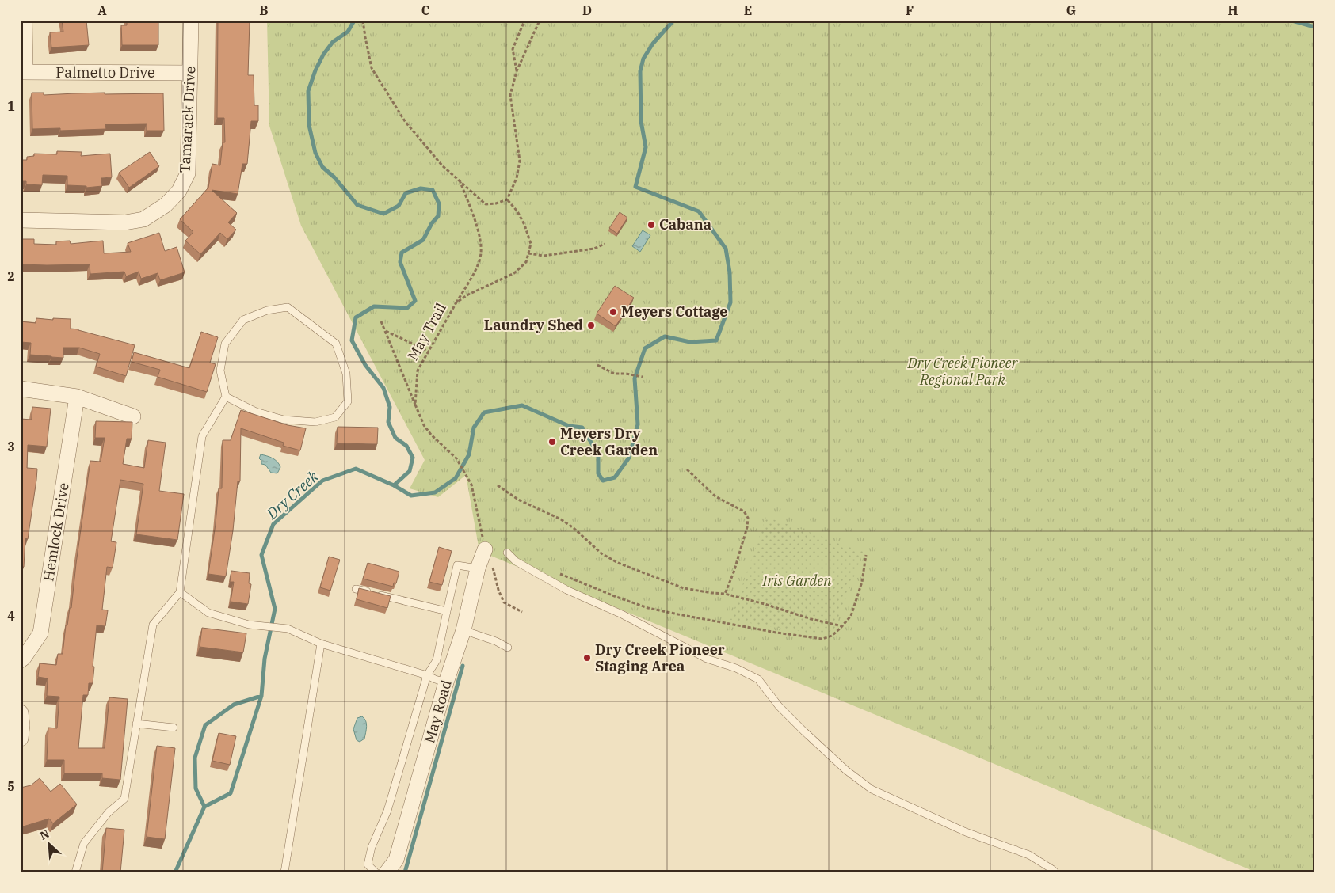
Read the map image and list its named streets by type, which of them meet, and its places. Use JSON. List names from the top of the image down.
{
  "streets": {
    "street": [
      "Palmetto Drive",
      "Tamarack Drive",
      "Hemlock Drive",
      "May Road"
    ],
    "path": ["May Trail"]
  },
  "crossings": [
    ["Palmetto Drive", "Tamarack Drive"],
    ["May Trail", "May Road"]
  ],
  "water": ["Dry Creek"],
  "parks": ["Dry Creek Pioneer Regional Park", "Iris Garden"],
  "places": [
    "Cabana",
    "Meyers Cottage",
    "Laundry Shed",
    "Meyers Dry Creek Garden",
    "Dry Creek Pioneer Staging Area"
  ],
  "north": "top left",
  "grid": {
    "columns": [
      "A",
      "B",
      "C",
      "D",
      "E",
      "F",
      "G",
      "H"
    ],
    "rows": [
      "1",
      "2",
      "3",
      "4",
      "5"
    ]
  }
}
